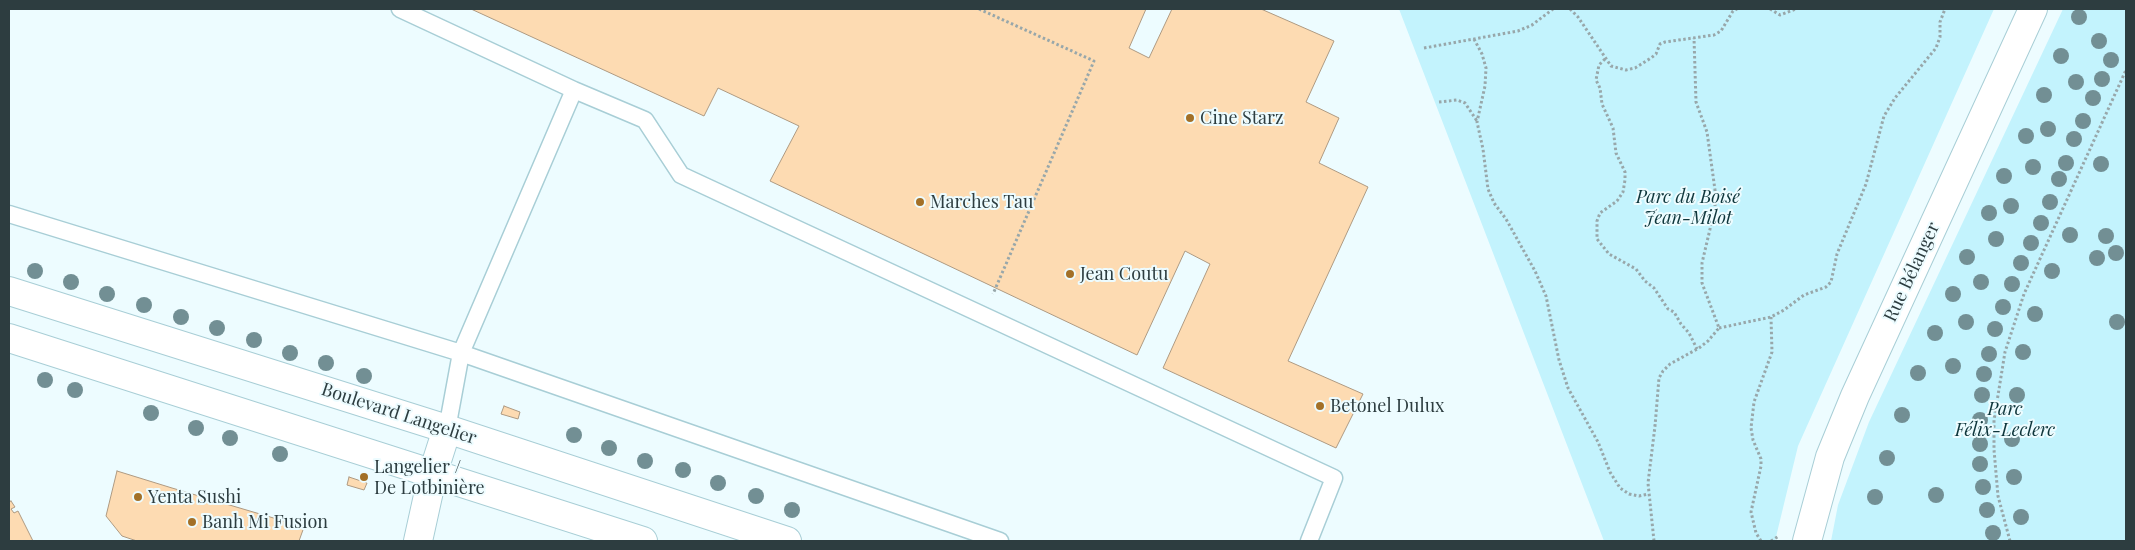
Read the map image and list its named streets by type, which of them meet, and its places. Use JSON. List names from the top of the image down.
{
  "streets": {
    "main road": ["Rue Bélanger", "Boulevard Langelier"]
  },
  "parks": ["Parc du Boisé Jean-Milot", "Parc Félix-Leclerc"],
  "places": [
    "Cine Starz",
    "Marches Tau",
    "Jean Coutu",
    "Betonel Dulux",
    "Langelier / De Lotbinière",
    "Yenta Sushi",
    "Banh Mi Fusion"
  ]
}
